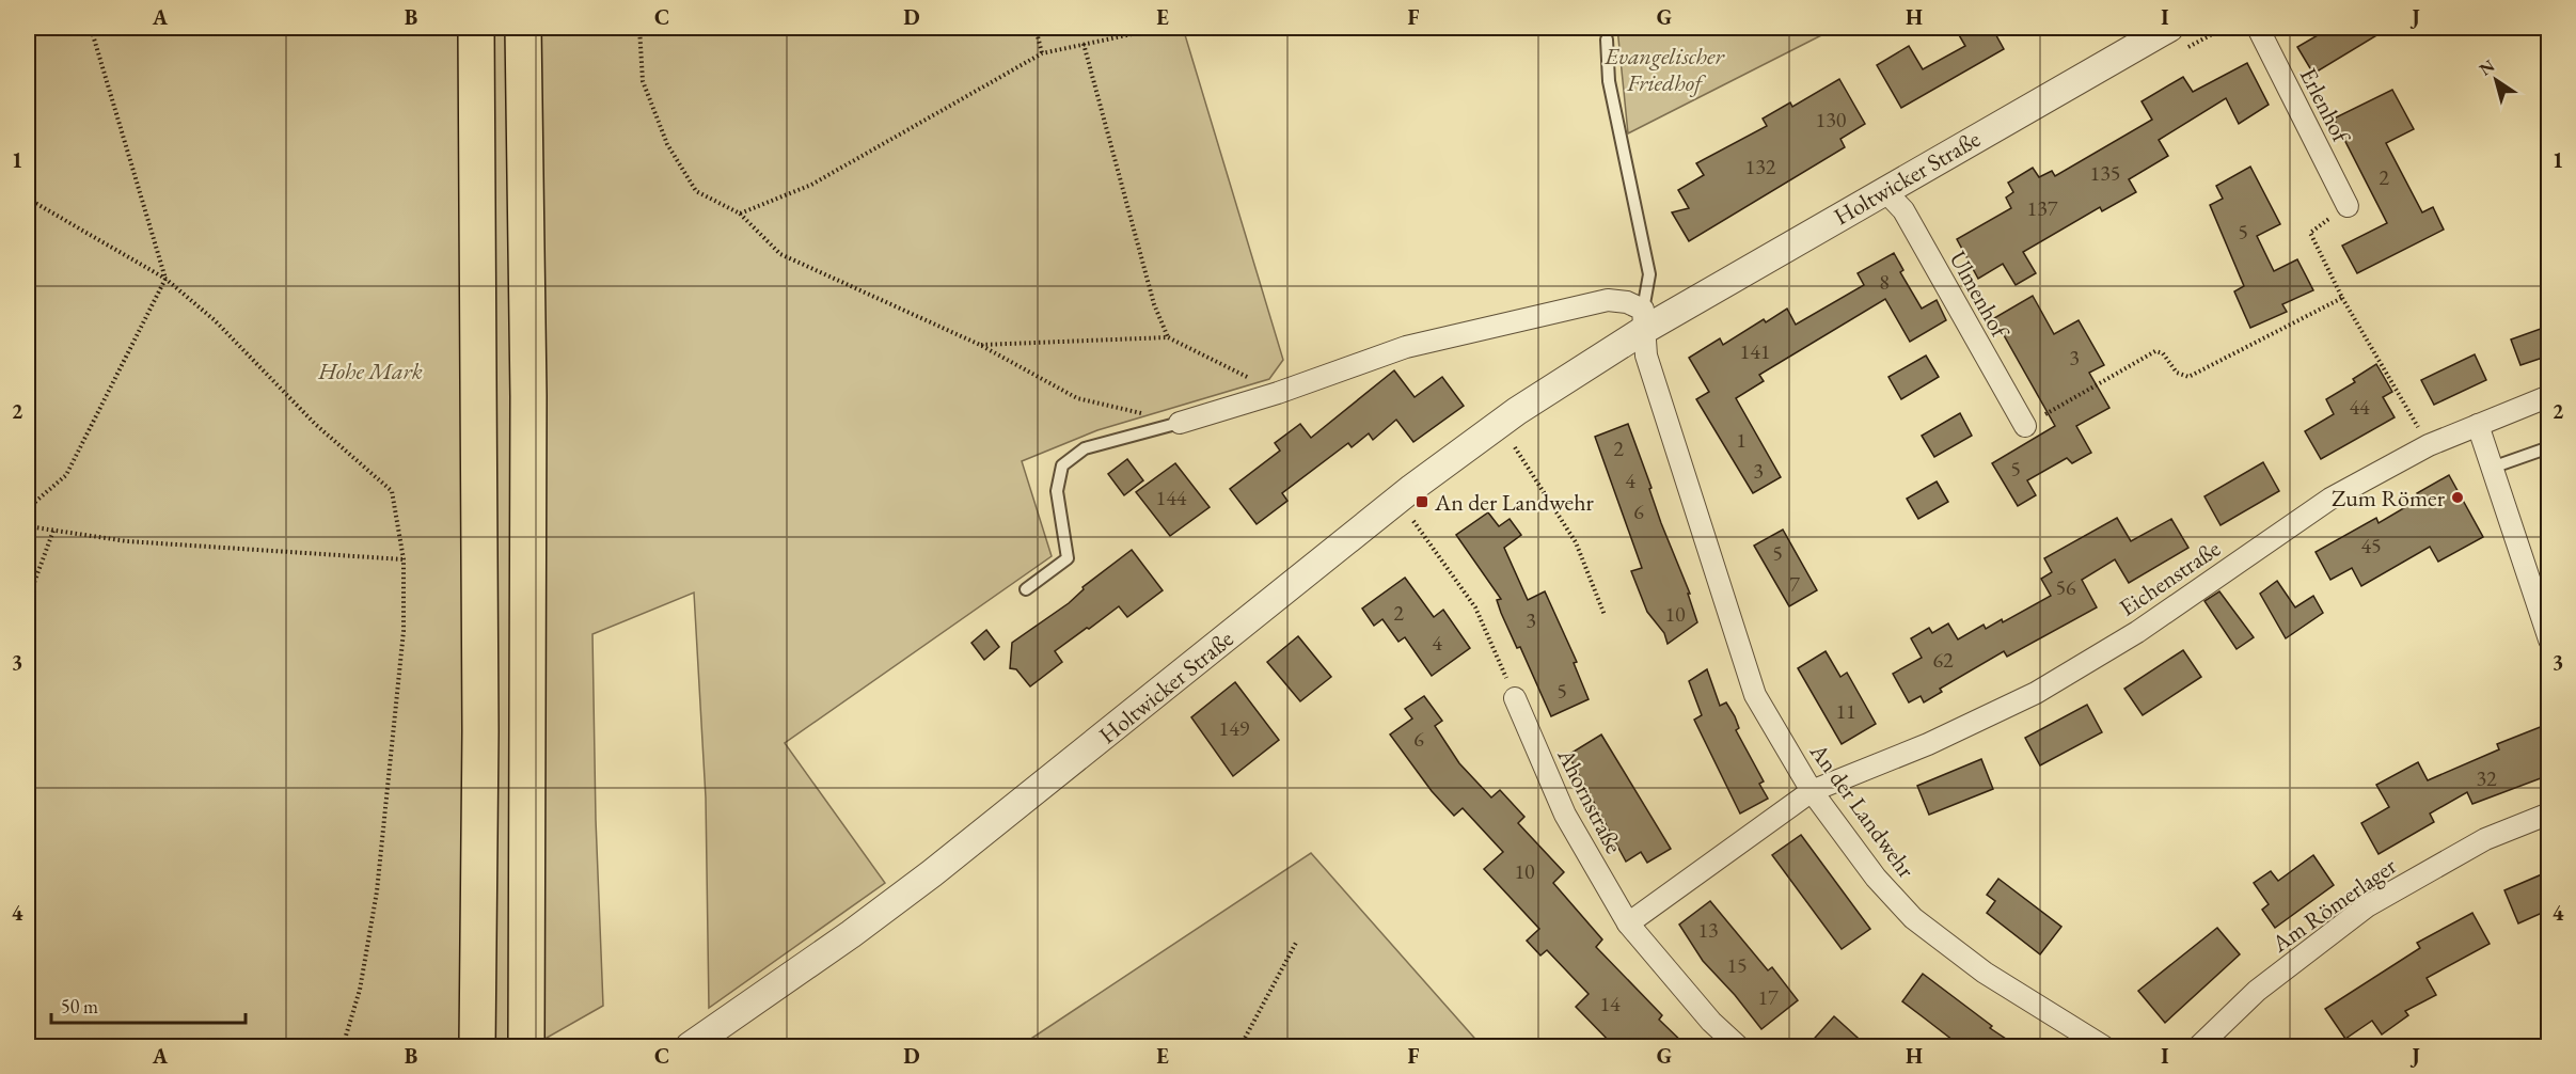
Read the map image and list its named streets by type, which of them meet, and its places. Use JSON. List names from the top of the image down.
{
  "streets": {
    "street": [
      "Erlenhof",
      "Holtwicker Straße",
      "Ulmenhof",
      "Eichenstraße",
      "Ahornstraße",
      "An der Landwehr",
      "Am Römerlager"
    ]
  },
  "crossings": [
    ["Holtwicker Straße", "Ulmenhof"],
    ["Holtwicker Straße", "An der Landwehr"],
    ["Eichenstraße", "An der Landwehr"]
  ],
  "parks": ["Evangelischer Friedhof", "Hohe Mark"],
  "places": {
    "other": ["Zum Römer"],
    "transit": ["An der Landwehr"]
  },
  "house_numbers": [
    "130",
    "132",
    "135",
    "2",
    "137",
    "5",
    "8",
    "141",
    "3",
    "44",
    "1",
    "2",
    "5",
    "3",
    "4",
    "144",
    "6",
    "45",
    "5",
    "7",
    "56",
    "2",
    "10",
    "3",
    "4",
    "62",
    "5",
    "11",
    "149",
    "6",
    "32",
    "10",
    "13",
    "15",
    "17",
    "14"
  ],
  "scale_bar": "50 m",
  "north": "top left",
  "grid": {
    "columns": [
      "A",
      "B",
      "C",
      "D",
      "E",
      "F",
      "G",
      "H",
      "I",
      "J"
    ],
    "rows": [
      "1",
      "2",
      "3",
      "4"
    ]
  }
}
